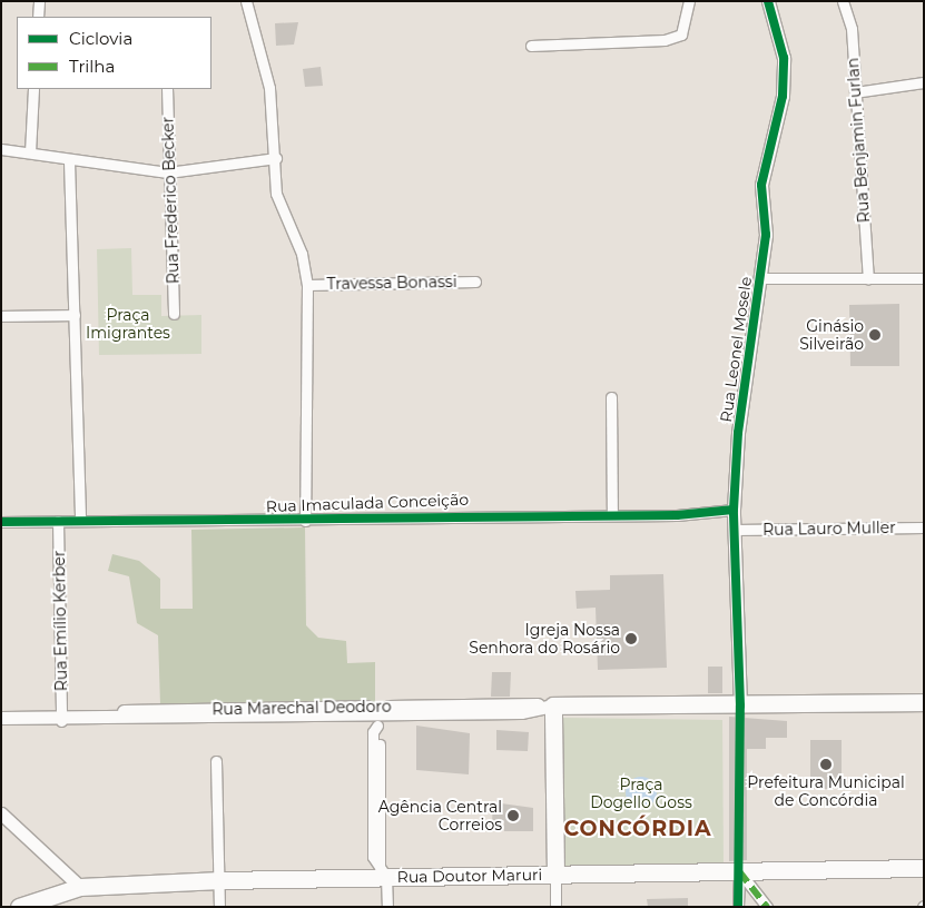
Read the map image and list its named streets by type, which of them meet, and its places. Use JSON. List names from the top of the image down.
{
  "streets": {
    "main road": ["Rua Marechal Deodoro", "Rua Doutor Maruri"],
    "street": [
      "Rua Benjamin Furlan",
      "Rua Frederico Becker",
      "Travessa Bonassi",
      "Rua Leonel Mosele",
      "Rua Imaculada Conceição",
      "Rua Lauro Muller",
      "Rua Emílio Kerber"
    ]
  },
  "crossings": [
    ["Rua Leonel Mosele", "Rua Imaculada Conceição"],
    ["Rua Leonel Mosele", "Rua Lauro Muller"],
    ["Rua Leonel Mosele", "Rua Marechal Deodoro"],
    ["Rua Imaculada Conceição", "Rua Emílio Kerber"],
    ["Rua Emílio Kerber", "Rua Marechal Deodoro"]
  ],
  "districts": ["CONCÓRDIA"],
  "parks": ["Praça Imigrantes", "Praça Dogello Goss"],
  "places": [
    "Ginásio Silveirão",
    "Igreja Nossa Senhora do Rosário",
    "Prefeitura Municipal de Concórdia",
    "Agência Central Correios"
  ],
  "legend": ["Ciclovia", "Trilha"]
}
